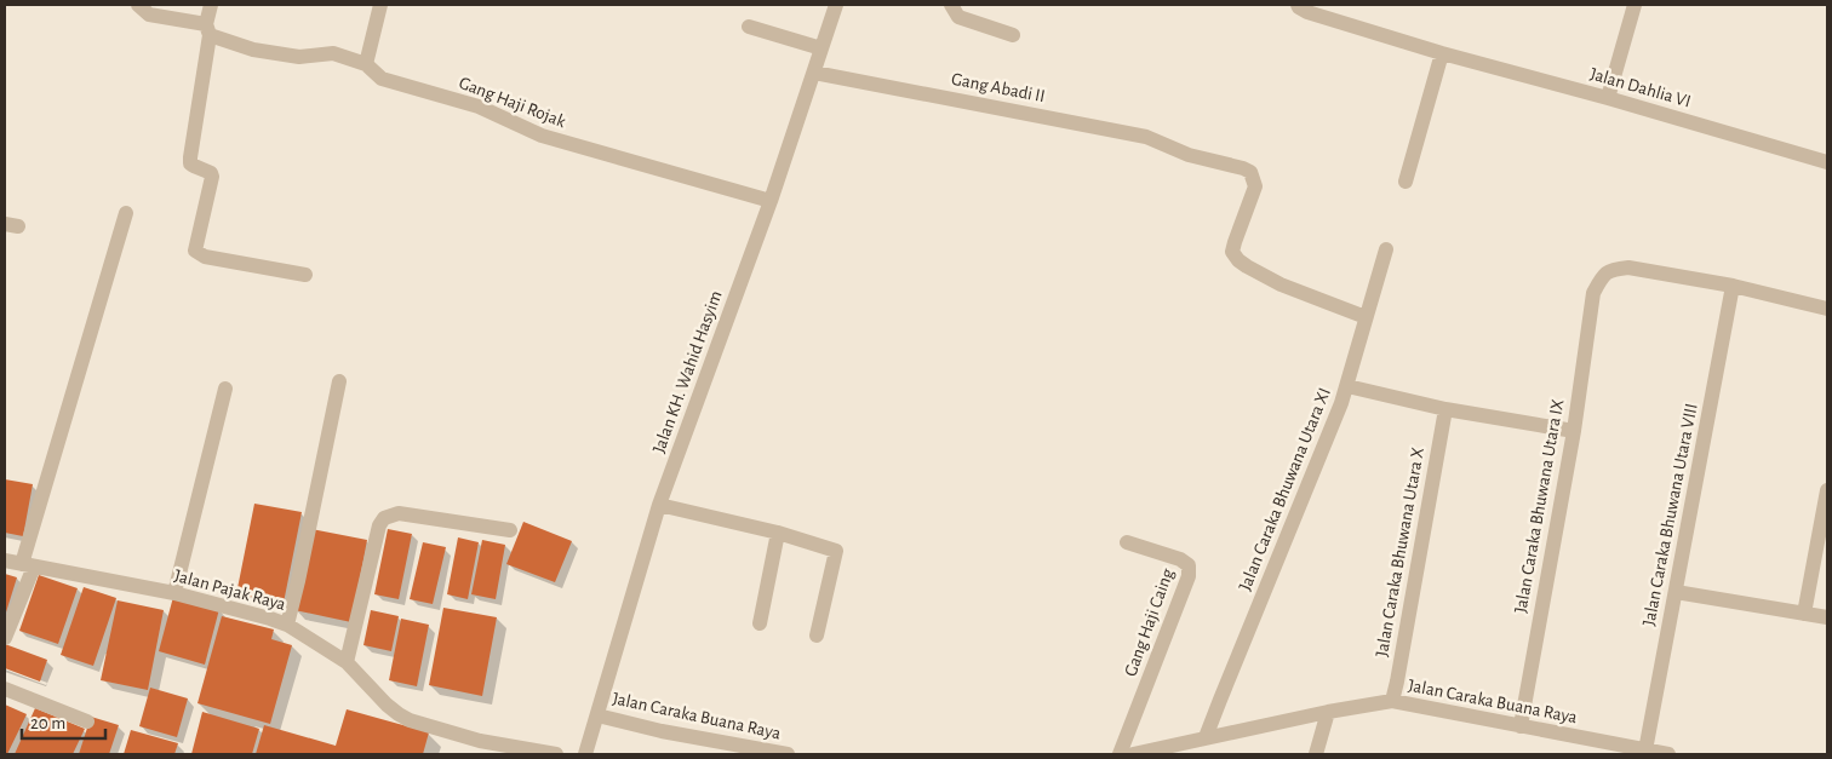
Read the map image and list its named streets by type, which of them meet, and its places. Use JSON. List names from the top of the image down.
{
  "streets": {
    "street": [
      "Gang Abadi II",
      "Jalan Dahlia VI",
      "Gang Haji Rojak",
      "Jalan KH. Wahid Hasyim",
      "Jalan Caraka Bhuwana Utara XI",
      "Jalan Caraka Bhuwana Utara IX",
      "Jalan Caraka Bhuwana Utara VIII",
      "Jalan Caraka Bhuwana Utara X",
      "Jalan Pajak Raya",
      "Gang Haji Caing",
      "Jalan Caraka Buana Raya"
    ]
  },
  "crossings": [
    ["Gang Abadi II", "Jalan KH. Wahid Hasyim"],
    ["Gang Abadi II", "Jalan Caraka Bhuwana Utara XI"],
    ["Gang Haji Rojak", "Jalan KH. Wahid Hasyim"],
    ["Jalan KH. Wahid Hasyim", "Jalan Caraka Buana Raya"],
    ["Jalan Caraka Bhuwana Utara XI", "Jalan Caraka Buana Raya"],
    ["Jalan Caraka Bhuwana Utara IX", "Jalan Caraka Bhuwana Utara VIII"],
    ["Jalan Caraka Bhuwana Utara IX", "Jalan Caraka Buana Raya"],
    ["Jalan Caraka Bhuwana Utara VIII", "Jalan Caraka Buana Raya"],
    ["Jalan Caraka Bhuwana Utara X", "Jalan Caraka Buana Raya"]
  ],
  "scale_bar": "20 m"
}
